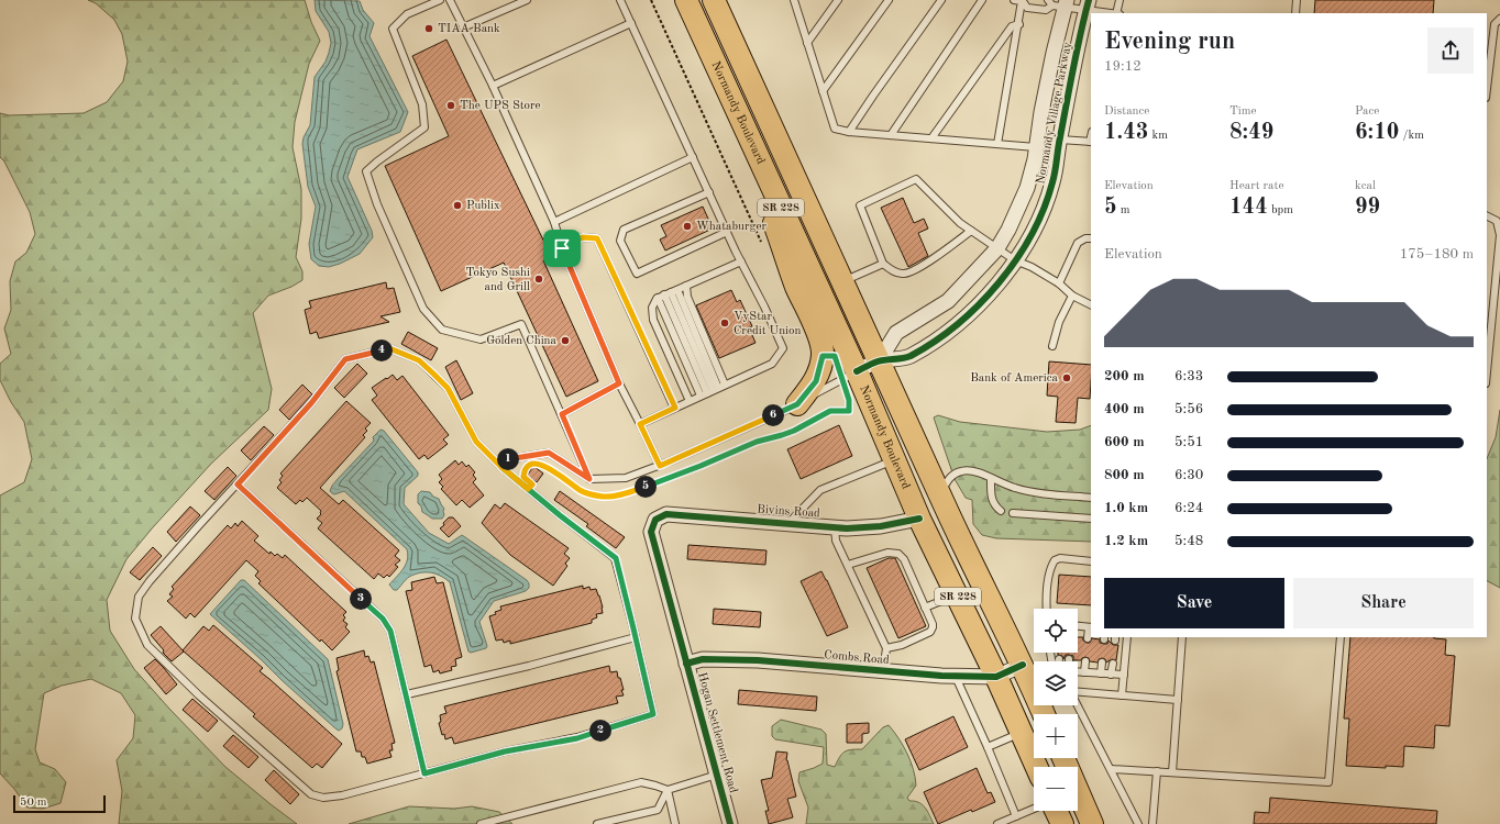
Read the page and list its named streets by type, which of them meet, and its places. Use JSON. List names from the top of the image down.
{
  "streets": {
    "main road": ["Normandy Boulevard", "SR 228"],
    "street": [
      "Normandy Village Parkway",
      "Bivins Road",
      "Combs Road",
      "Hogan Settlement Road"
    ]
  },
  "crossings": [
    ["Normandy Boulevard", "Normandy Village Parkway"],
    ["Normandy Boulevard", "Bivins Road"],
    ["Normandy Boulevard", "Combs Road"],
    ["Bivins Road", "Hogan Settlement Road"],
    ["Combs Road", "Hogan Settlement Road"]
  ],
  "places": [
    "TIAA Bank",
    "The UPS Store",
    "Publix",
    "Whataburger",
    "Tokyo Sushi and Grill",
    "VyStar Credit Union",
    "Golden China",
    "Bank of America"
  ],
  "scale_bar": "50 m",
  "page": {
    "heading": ["Evening run", "19:12"],
    "stats": [
      ["Distance", "1.43 km"],
      ["Time", "8:49"],
      ["Pace", "6:10 /km"],
      ["Elevation", "5 m"],
      ["Heart rate", "144 bpm"],
      ["kcal", "99"]
    ],
    "chart": ["Elevation", "175–180 m"],
    "pins": [
      "4",
      "6",
      "1",
      "5",
      "3",
      "2"
    ],
    "list": [
      {
        "name": "200 m",
        "note": "6:33"
      },
      {
        "name": "400 m",
        "note": "5:56"
      },
      {
        "name": "600 m",
        "note": "5:51"
      },
      {
        "name": "800 m",
        "note": "6:30"
      },
      {
        "name": "1.0 km",
        "note": "6:24"
      },
      {
        "name": "1.2 km",
        "note": "5:48"
      }
    ],
    "buttons": ["Save", "Share"],
    "map_buttons": ["+", "−"],
    "scale": "50 m"
  }
}
